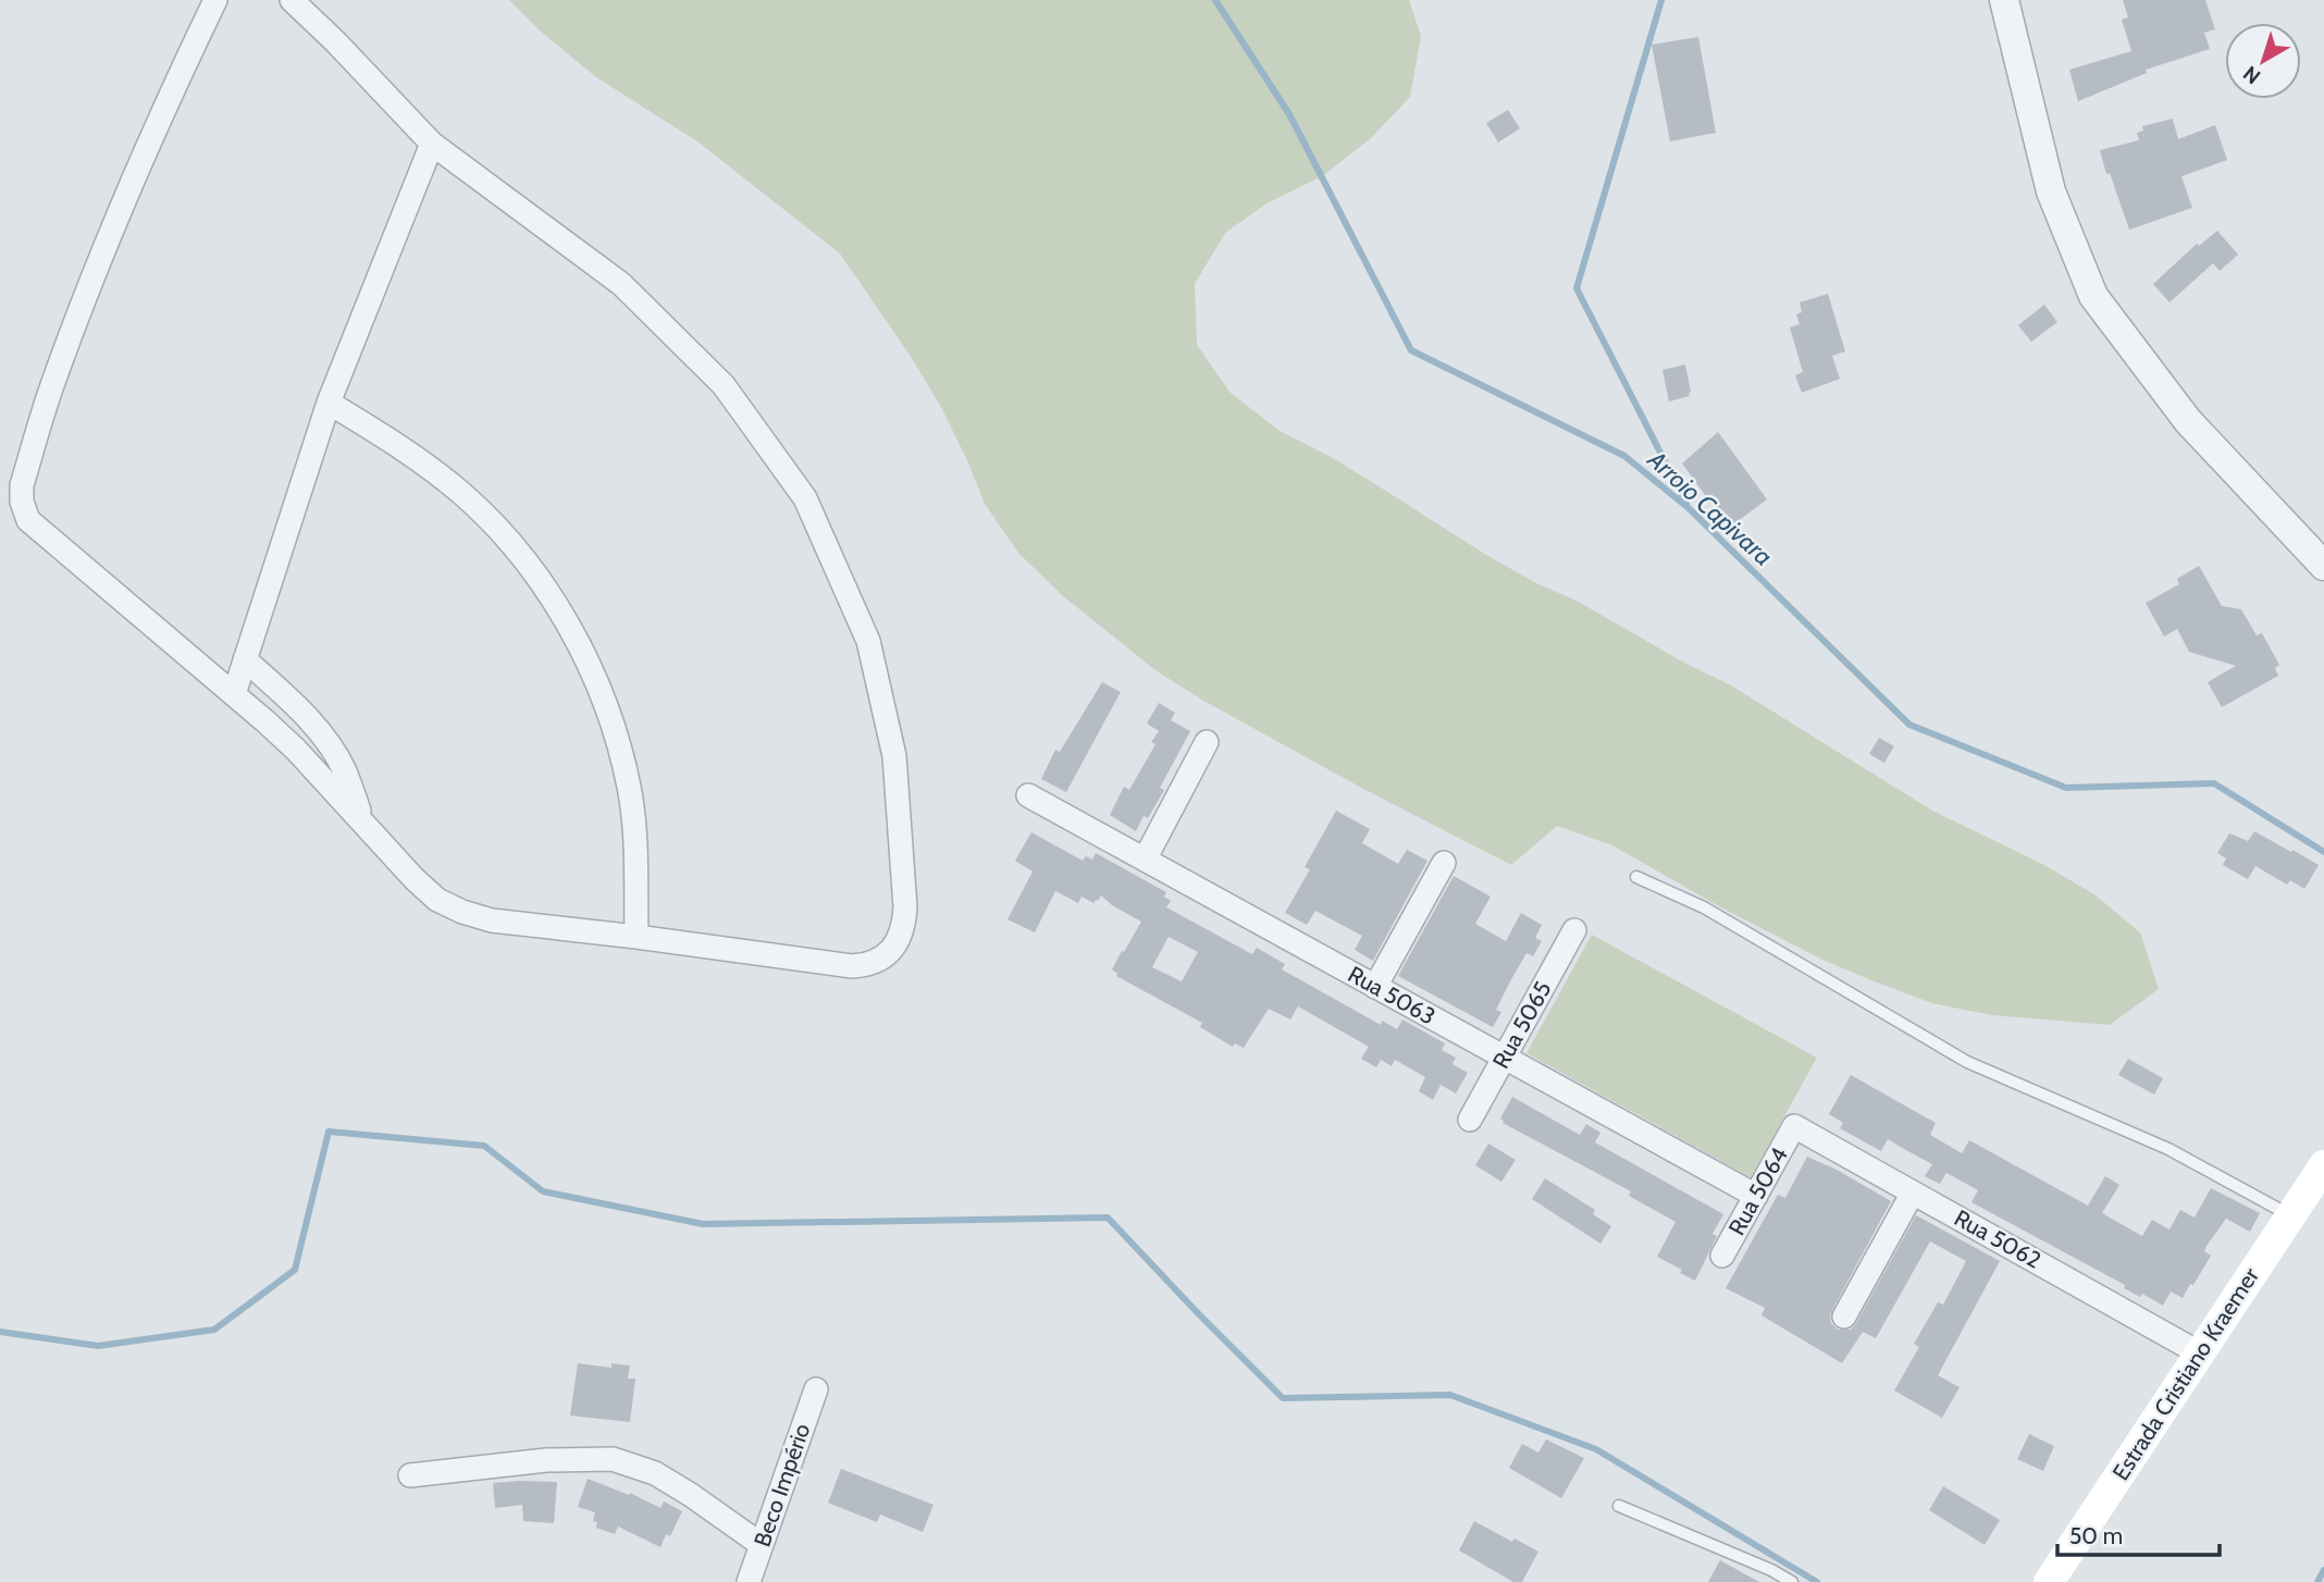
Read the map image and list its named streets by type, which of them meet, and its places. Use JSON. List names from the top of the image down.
{
  "streets": {
    "main road": ["Estrada Cristiano Kraemer"],
    "street": [
      "Rua 5063",
      "Rua 5065",
      "Rua 5064",
      "Rua 5062",
      "Beco Império"
    ]
  },
  "crossings": [
    ["Rua 5063", "Rua 5065"],
    ["Rua 5063", "Rua 5064"],
    ["Rua 5064", "Rua 5062"],
    ["Rua 5062", "Estrada Cristiano Kraemer"]
  ],
  "water": ["Arroio Capivara"],
  "scale_bar": "50 m",
  "north": "bottom left"
}
